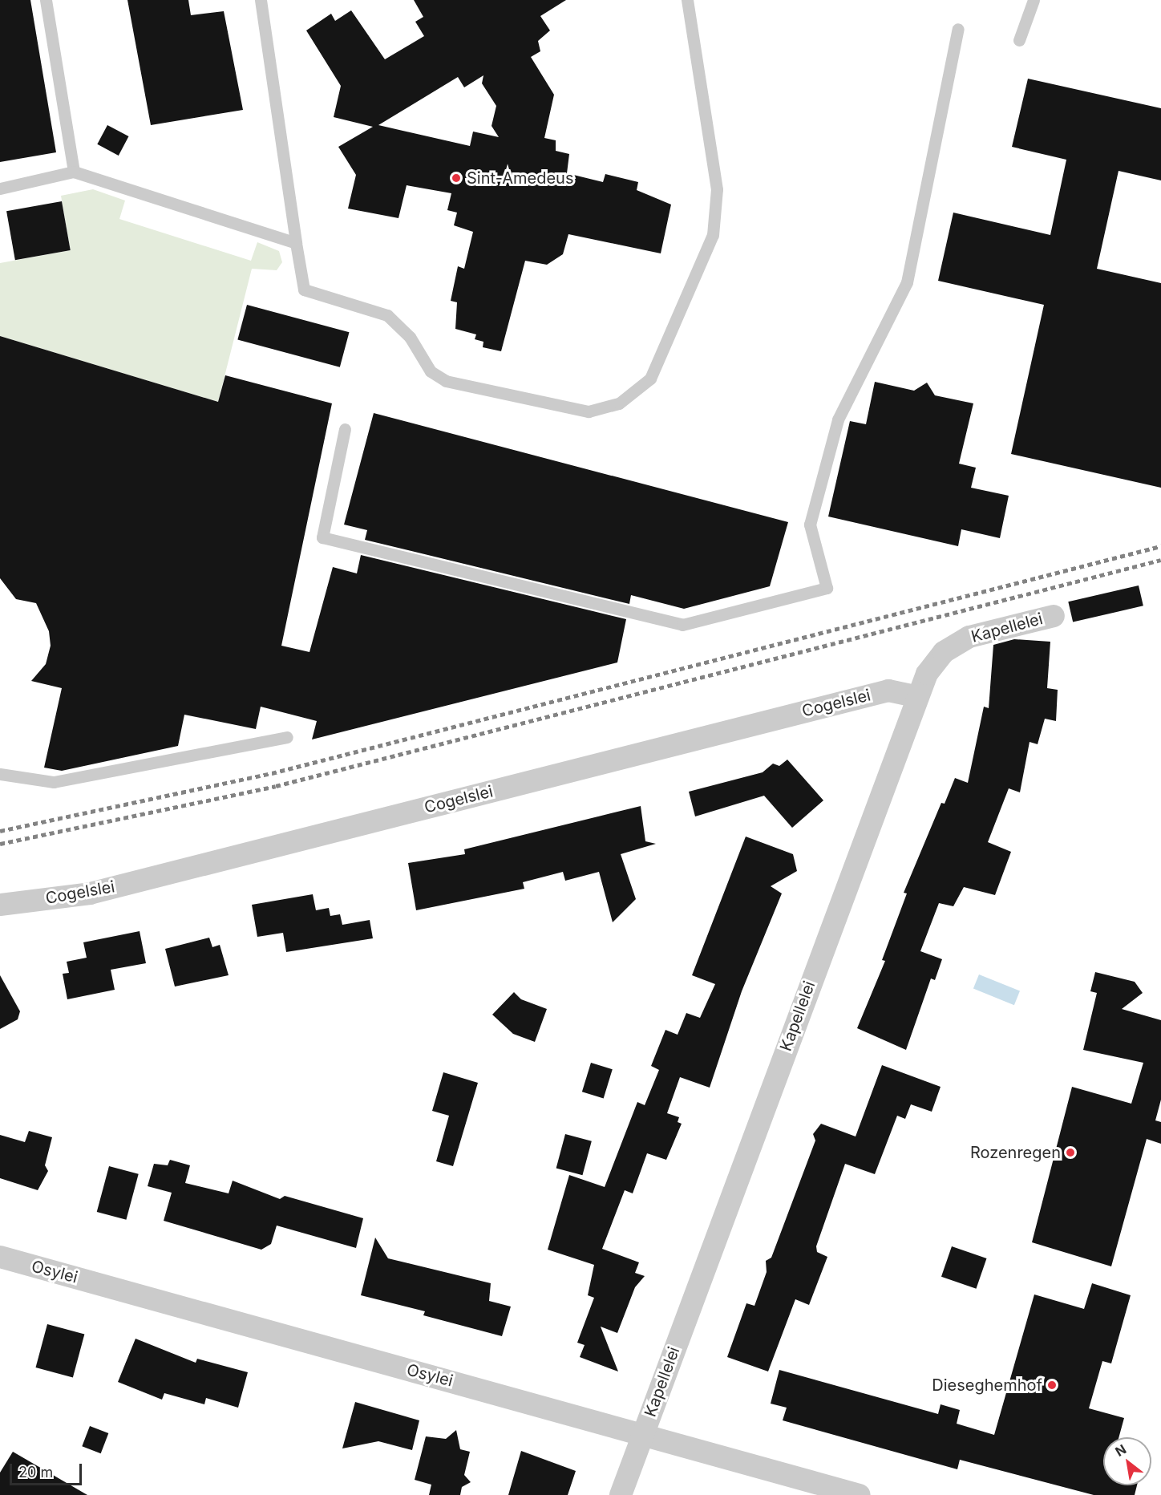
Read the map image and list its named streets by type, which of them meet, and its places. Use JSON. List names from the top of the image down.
{
  "streets": {
    "street": ["Kapellelei", "Cogelslei", "Osylei"]
  },
  "crossings": [
    ["Kapellelei", "Cogelslei"],
    ["Kapellelei", "Osylei"]
  ],
  "places": ["Sint-Amedeus", "Rozenregen", "Dieseghemhof"],
  "scale_bar": "20 m",
  "north": "top left"
}
